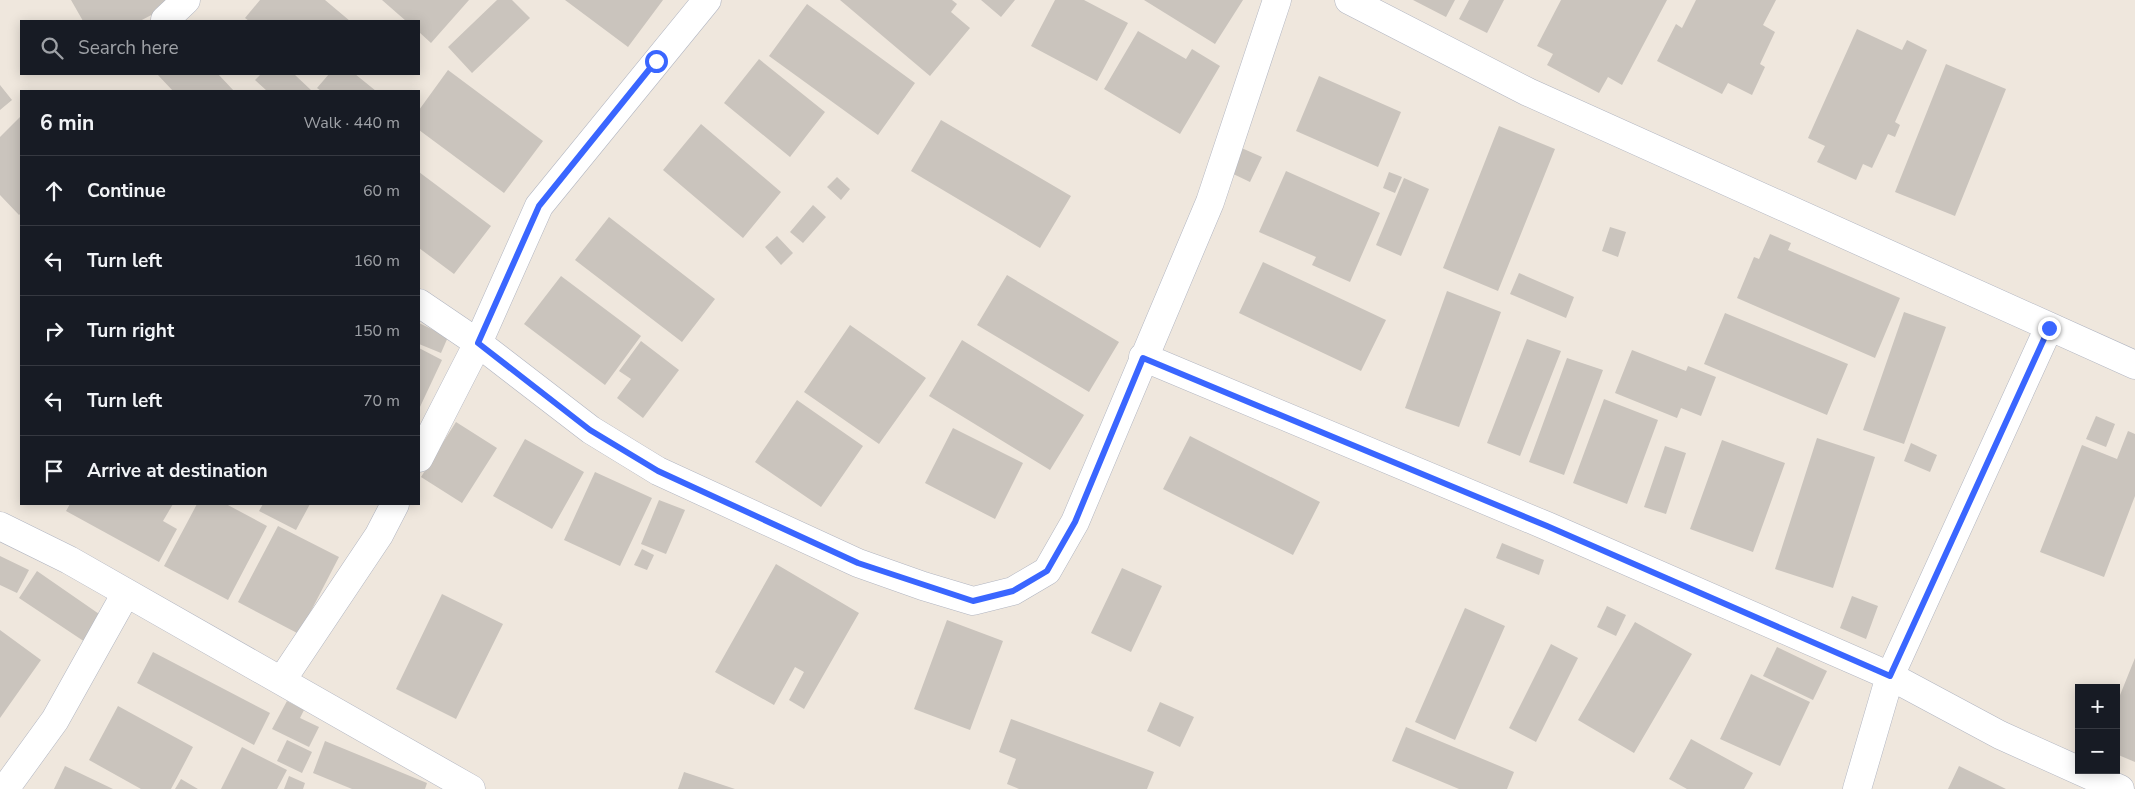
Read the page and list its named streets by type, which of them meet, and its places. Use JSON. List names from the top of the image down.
{
  "page": {
    "search": "Search here",
    "heading": ["6 min", "Walk · 440 m"],
    "list": [
      ["Continue", "60 m"],
      ["Turn left", "160 m"],
      ["Turn right", "150 m"],
      ["Turn left", "70 m"],
      "Arrive at destination"
    ],
    "map_buttons": ["+", "−"]
  }
}
